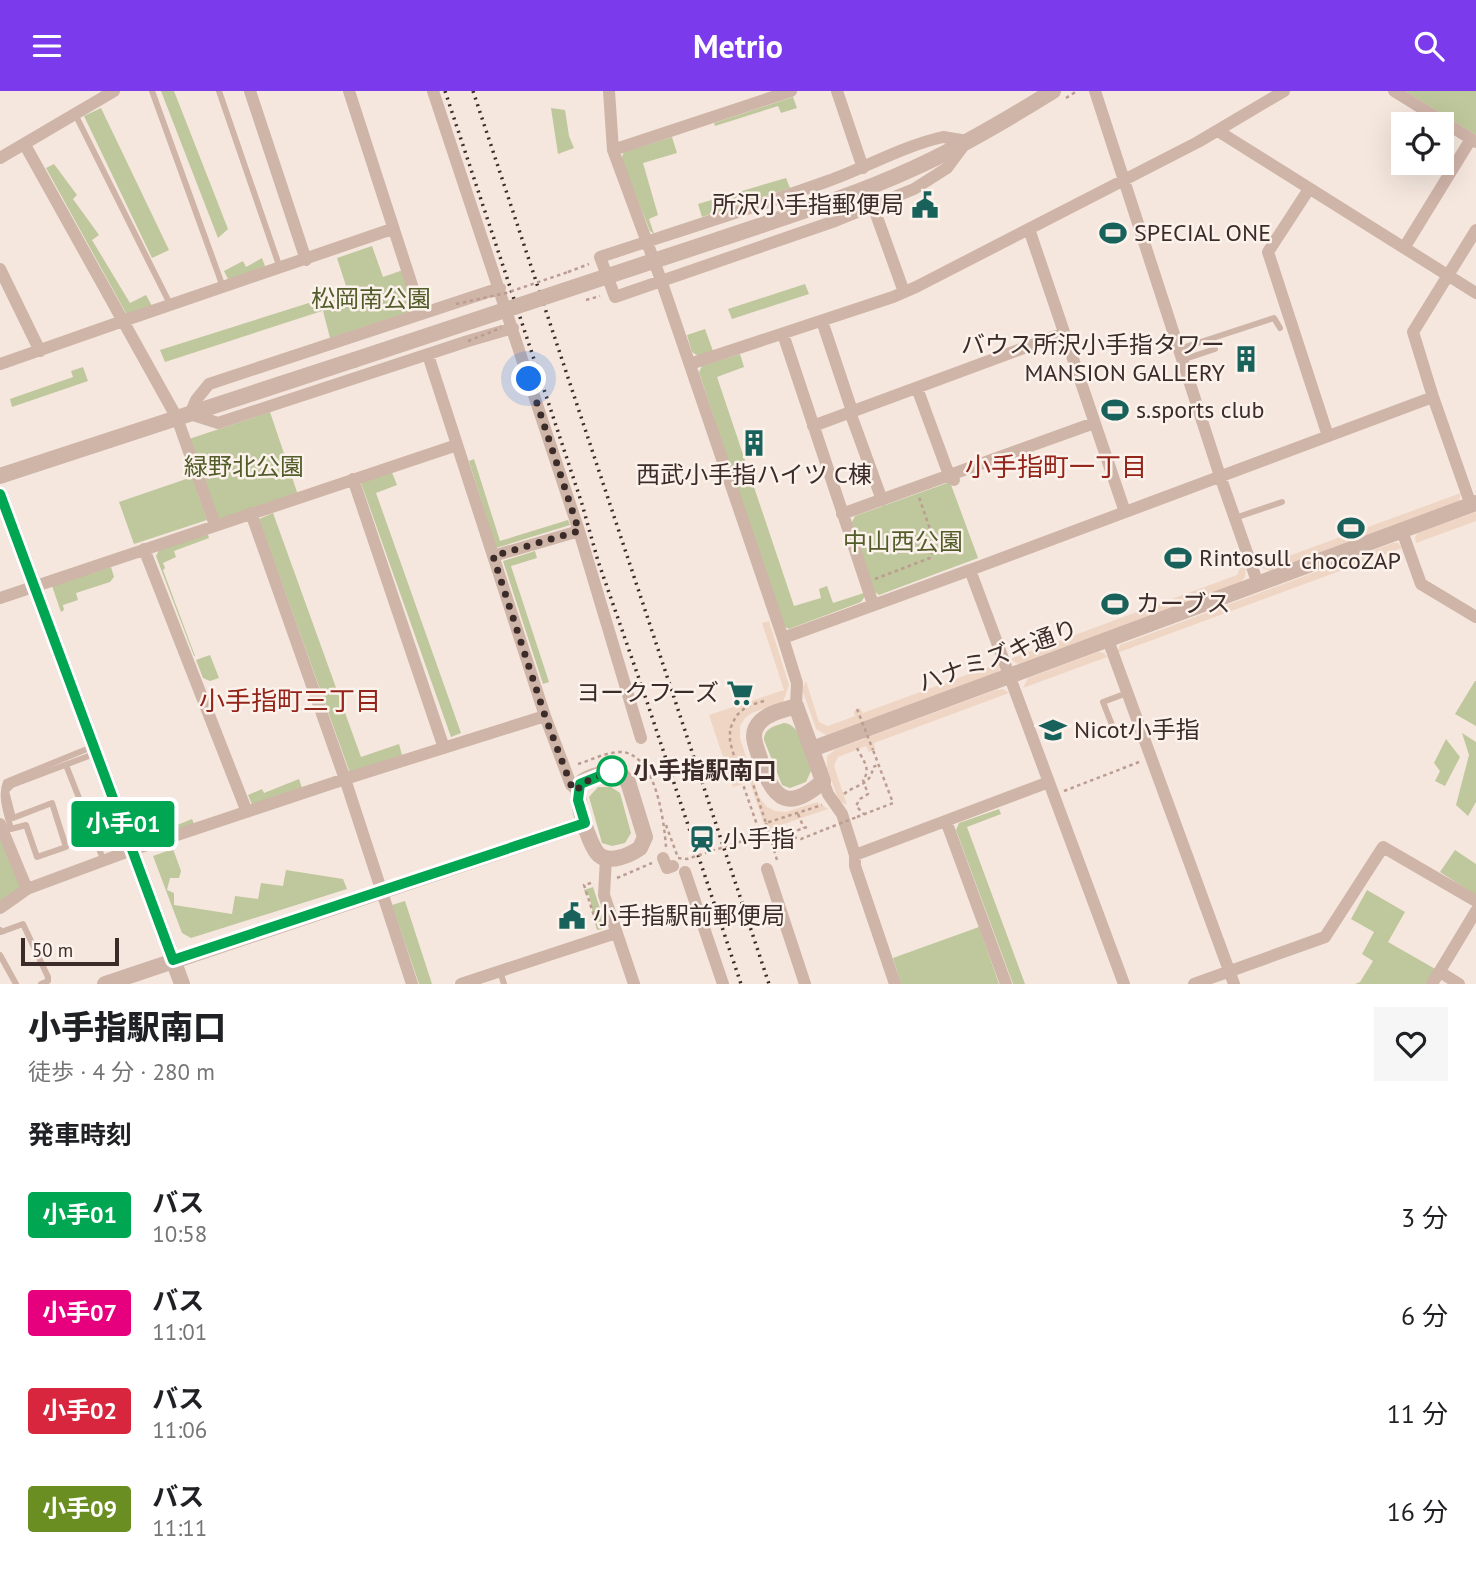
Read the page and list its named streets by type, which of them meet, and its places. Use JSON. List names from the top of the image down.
{
  "streets": {
    "street": ["ハナミズキ通り"]
  },
  "districts": ["小手指町一丁目", "小手指町三丁目"],
  "parks": ["松岡南公園", "緑野北公園", "中山西公園"],
  "places": {
    "public building": ["所沢小手指郵便局", "小手指駅前郵便局"],
    "sports": [
      "SPECIAL ONE",
      "s.sports club",
      "chocoZAP",
      "Rintosull",
      "カーブス"
    ],
    "building": ["バウス所沢小手指タワー MANSION GALLERY", "西武小手指ハイツ C棟"],
    "supermarket": ["ヨークフーズ"],
    "school or university": ["Nicot小手指"],
    "other": ["小手指駅南口"],
    "station": ["小手指"]
  },
  "lines": ["bus line 小手01"],
  "scale_bar": "50 m",
  "page": {
    "header": "Metrio",
    "on_map": "小手01",
    "scale": "50 m",
    "heading": [
      ["小手指駅南口", "徒歩 · 4 分 · 280 m"],
      "発車時刻"
    ],
    "list": [
      {
        "mark": "小手01",
        "name": "バス",
        "note": "10:58",
        "value": "3 分"
      },
      {
        "mark": "小手07",
        "name": "バス",
        "note": "11:01",
        "value": "6 分"
      },
      {
        "mark": "小手02",
        "name": "バス",
        "note": "11:06",
        "value": "11 分"
      },
      {
        "mark": "小手09",
        "name": "バス",
        "note": "11:11",
        "value": "16 分"
      }
    ]
  }
}
